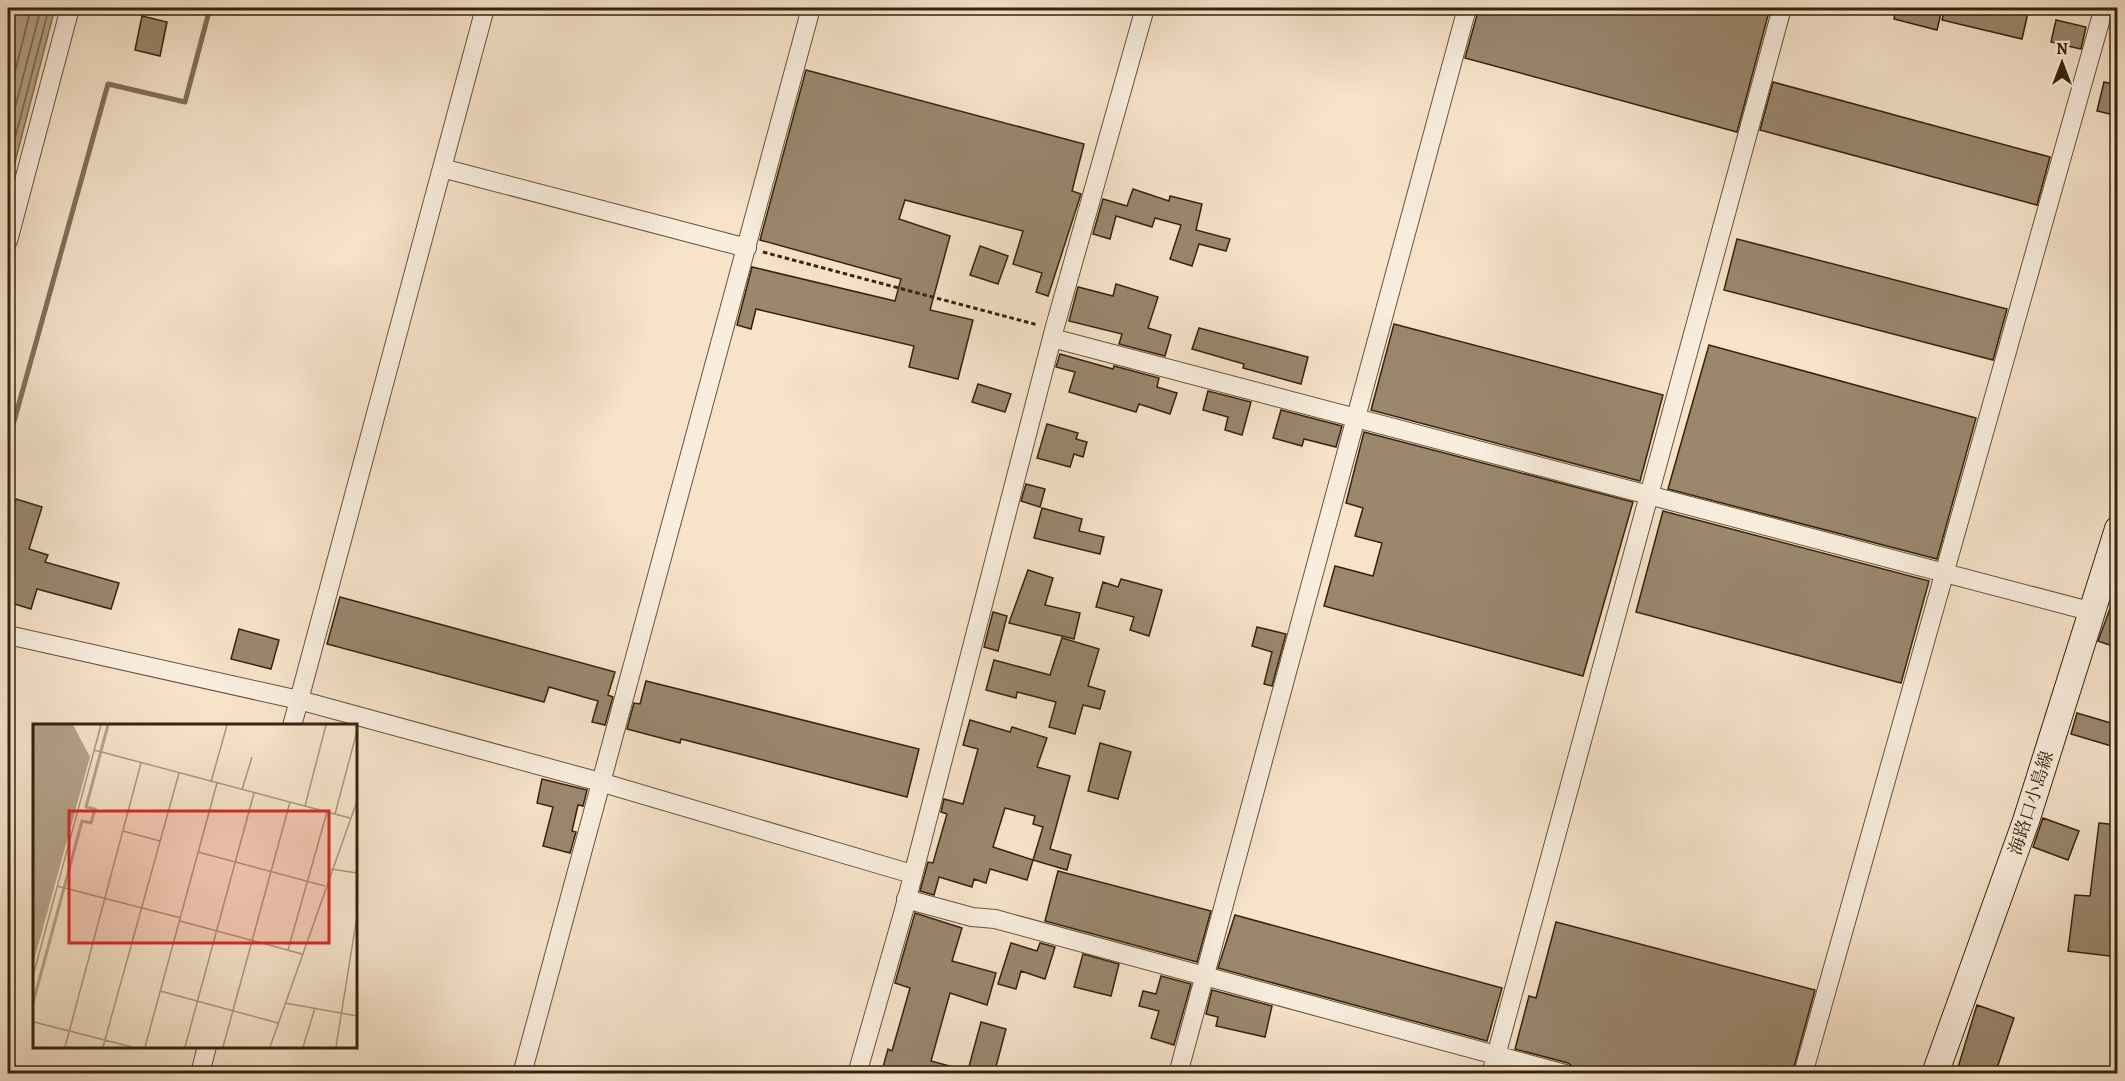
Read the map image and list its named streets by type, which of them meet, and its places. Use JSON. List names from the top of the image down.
{
  "streets": {
    "main road": ["海路口小島線"]
  },
  "north": "top"
}
